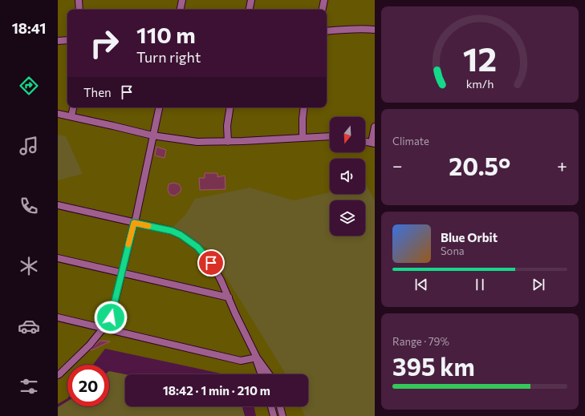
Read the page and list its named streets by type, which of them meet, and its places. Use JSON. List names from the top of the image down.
{
  "north": "bottom",
  "page": {
    "tabs": "18:41",
    "turn": ["110 m", "Turn right"],
    "then": "Then",
    "tile": [
      "Climate",
      ["Range · 79%", "395 km"]
    ],
    "heat": ["−", "20.5°", "+"],
    "song": ["Blue Orbit", "Sona"],
    "limit": "20",
    "trip": "18:42 · 1 min · 210 m",
    "gauge": ["12", "km/h"]
  }
}
